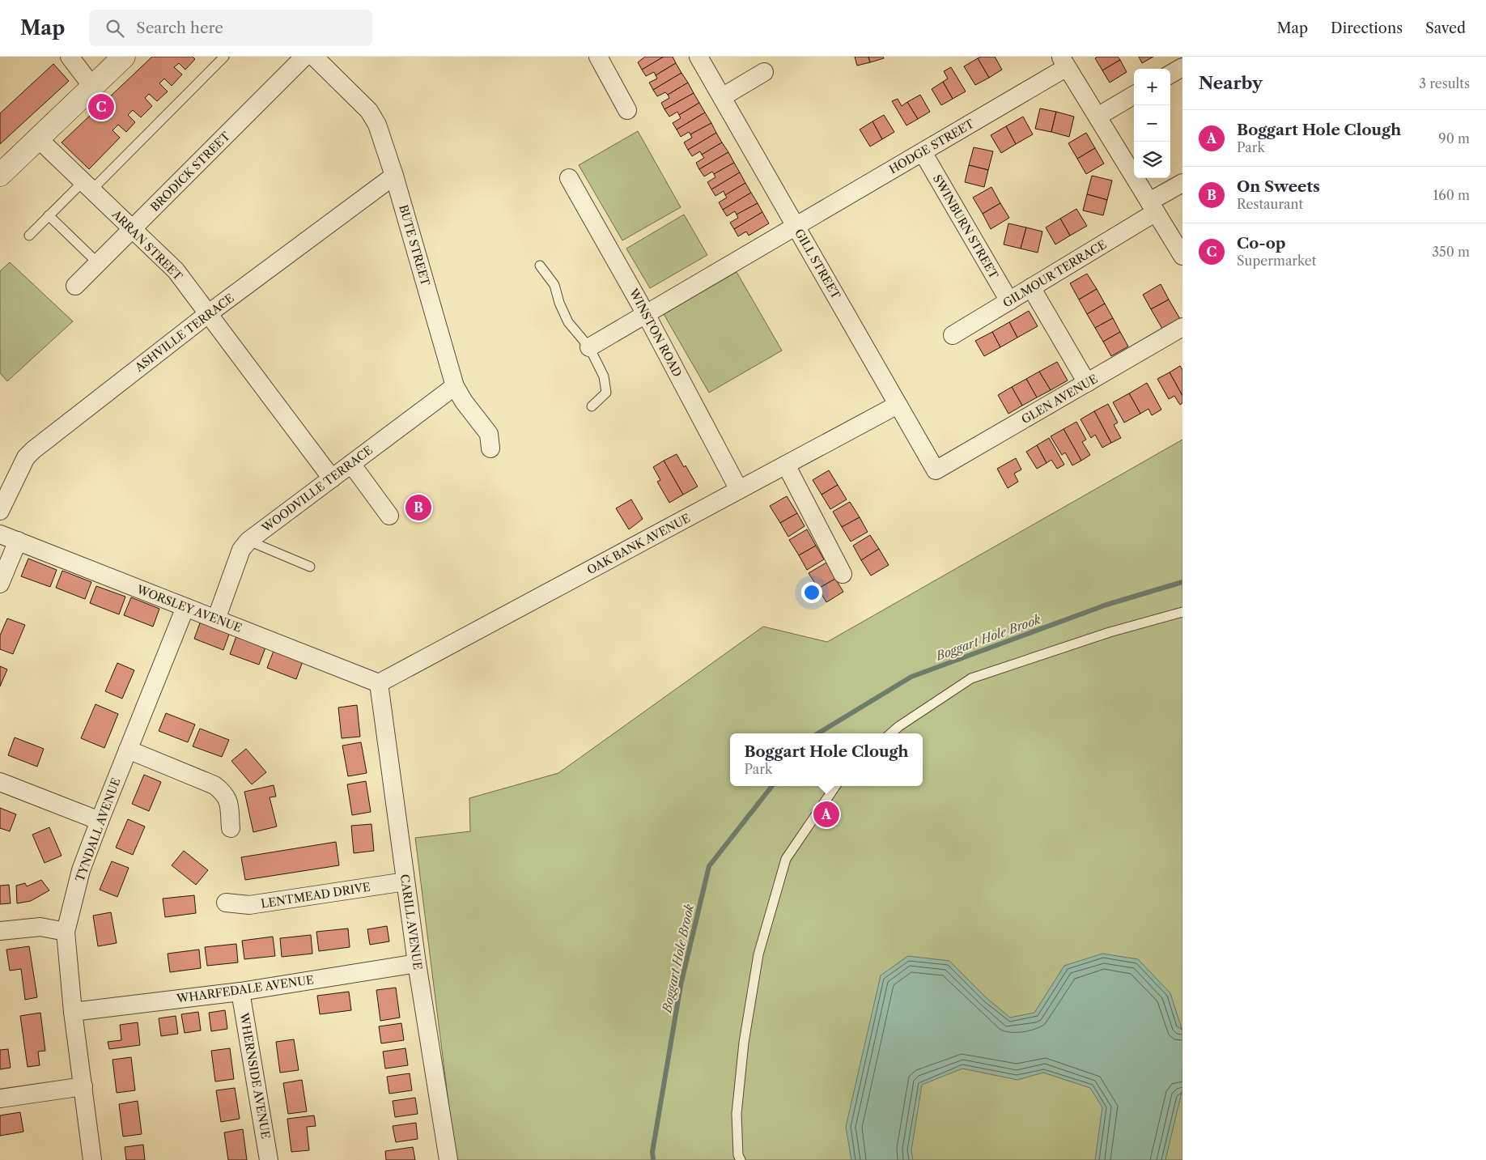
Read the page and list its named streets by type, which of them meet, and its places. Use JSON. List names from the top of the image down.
{
  "streets": {
    "street": [
      "HODGE STREET",
      "BRODICK STREET",
      "SWINBURN STREET",
      "ARRAN STREET",
      "BUTE STREET",
      "GILL STREET",
      "GILMOUR TERRACE",
      "ASHVILLE TERRACE",
      "WINSTON ROAD",
      "GLEN AVENUE",
      "WOODVILLE TERRACE",
      "OAK BANK AVENUE",
      "WORSLEY AVENUE",
      "TYNDALL AVENUE",
      "LENTMEAD DRIVE",
      "CARILL AVENUE",
      "WHARFEDALE AVENUE",
      "WHERNSIDE AVENUE"
    ]
  },
  "crossings": [
    ["HODGE STREET", "SWINBURN STREET"],
    ["HODGE STREET", "GILL STREET"],
    ["HODGE STREET", "WINSTON ROAD"],
    ["BRODICK STREET", "ARRAN STREET"],
    ["SWINBURN STREET", "GILMOUR TERRACE"],
    ["ARRAN STREET", "ASHVILLE TERRACE"],
    ["ARRAN STREET", "WOODVILLE TERRACE"],
    ["BUTE STREET", "ASHVILLE TERRACE"],
    ["BUTE STREET", "WOODVILLE TERRACE"],
    ["GILL STREET", "GLEN AVENUE"],
    ["GILL STREET", "OAK BANK AVENUE"],
    ["WINSTON ROAD", "OAK BANK AVENUE"],
    ["WOODVILLE TERRACE", "WORSLEY AVENUE"],
    ["OAK BANK AVENUE", "WORSLEY AVENUE"],
    ["OAK BANK AVENUE", "CARILL AVENUE"],
    ["WORSLEY AVENUE", "TYNDALL AVENUE"],
    ["WORSLEY AVENUE", "CARILL AVENUE"],
    ["TYNDALL AVENUE", "WHARFEDALE AVENUE"],
    ["LENTMEAD DRIVE", "CARILL AVENUE"],
    ["CARILL AVENUE", "WHARFEDALE AVENUE"],
    ["WHARFEDALE AVENUE", "WHERNSIDE AVENUE"]
  ],
  "water": ["Boggart Hole Brook"],
  "page": {
    "header": "Map",
    "search": "Search here",
    "nav": ["Map", "Directions", "Saved"],
    "heading": ["Nearby", "3 results"],
    "map_buttons": ["+", "−"],
    "pins": ["C", "B", "A"],
    "list": [
      {
        "mark": "A",
        "name": "Boggart Hole Clough",
        "note": "Park",
        "value": "90 m"
      },
      {
        "mark": "B",
        "name": "On Sweets",
        "note": "Restaurant",
        "value": "160 m"
      },
      {
        "mark": "C",
        "name": "Co-op",
        "note": "Supermarket",
        "value": "350 m"
      }
    ],
    "popup": ["Boggart Hole Clough", "Park"]
  }
}
